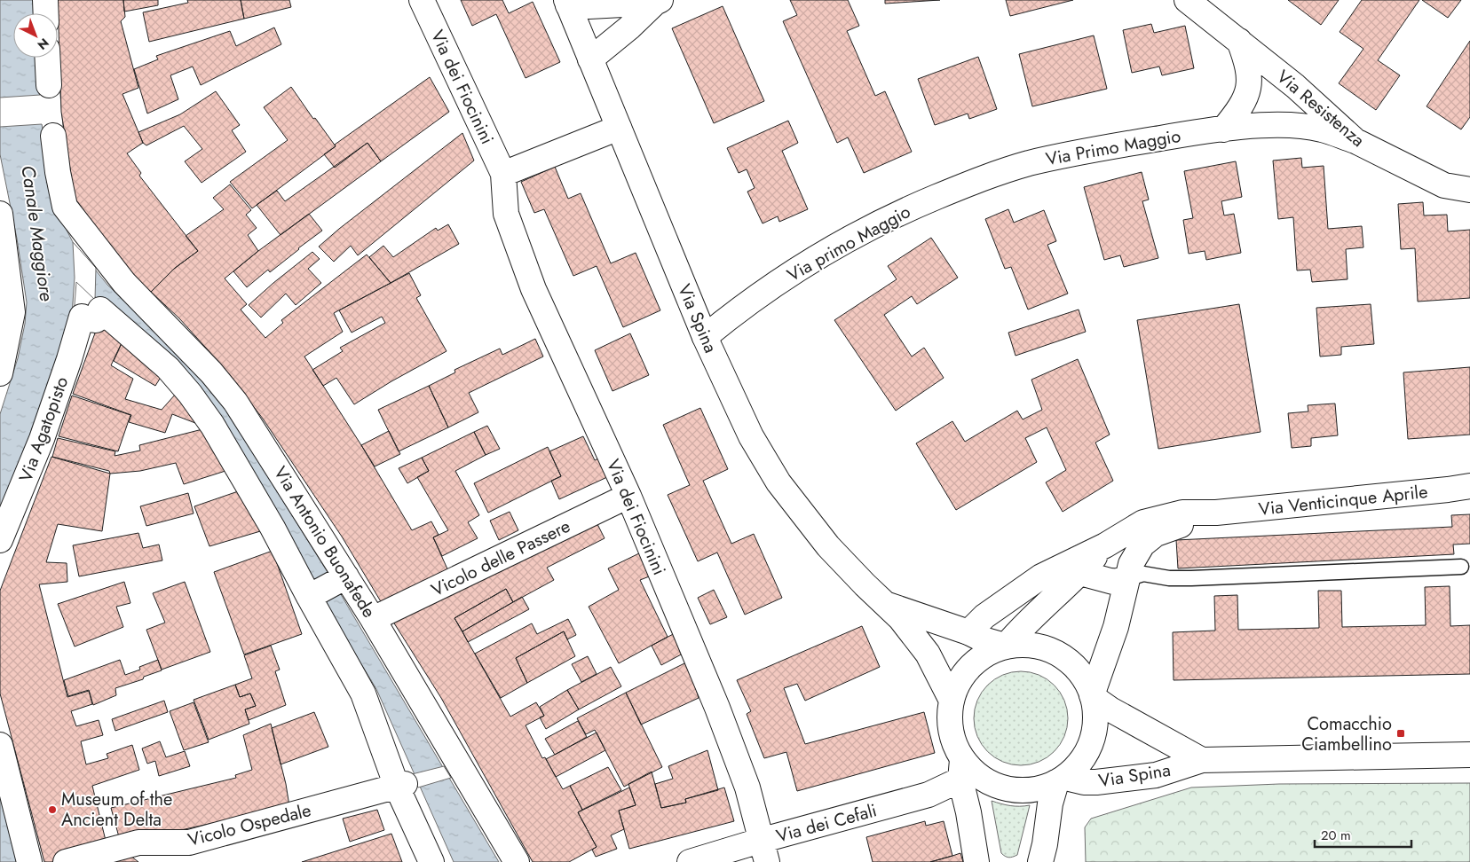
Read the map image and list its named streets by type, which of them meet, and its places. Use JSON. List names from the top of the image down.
{
  "streets": {
    "street": [
      "Via dei Fiocinini",
      "Via Resistenza",
      "Via Primo Maggio",
      "Via primo Maggio",
      "Via Spina",
      "Via Agatopisto",
      "Via Venticinque Aprile",
      "Via Antonio Buonafede",
      "Vicolo delle Passere",
      "Via dei Cefali",
      "Vicolo Ospedale"
    ]
  },
  "crossings": [
    ["Via dei Fiocinini", "Vicolo delle Passere"],
    ["Via dei Fiocinini", "Via dei Cefali"],
    ["Via Resistenza", "Via Primo Maggio"],
    ["Via Primo Maggio", "Via primo Maggio"],
    ["Via primo Maggio", "Via Spina"],
    ["Via Spina", "Via Venticinque Aprile"],
    ["Via Spina", "Via dei Cefali"],
    ["Via Agatopisto", "Via Antonio Buonafede"],
    ["Via Venticinque Aprile", "Via dei Cefali"],
    ["Via Antonio Buonafede", "Vicolo delle Passere"],
    ["Via Antonio Buonafede", "Vicolo Ospedale"]
  ],
  "water": ["Canale Maggiore"],
  "places": {
    "transit": ["Comacchio Ciambellino"],
    "other": ["Museum of the Ancient Delta"]
  },
  "scale_bar": "20 m",
  "north": "bottom right"
}
